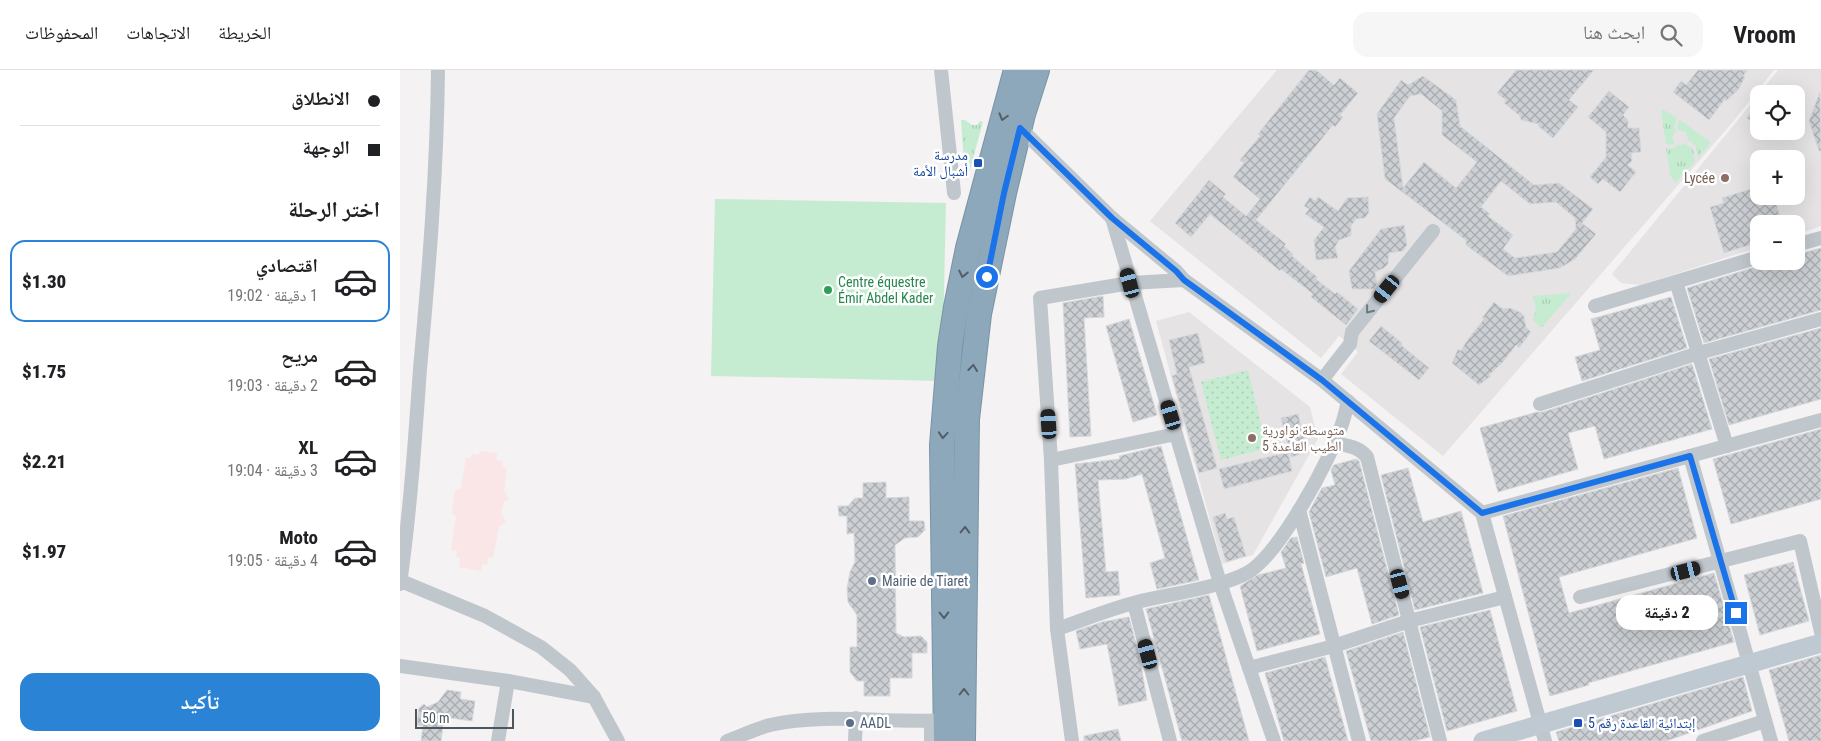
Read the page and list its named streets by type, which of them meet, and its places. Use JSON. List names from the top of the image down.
{
  "places": {
    "transit": ["مدرسة أشبال الأمة", "إبتدائية القاعدة رقم 5"],
    "other": [
      "Lycée",
      "Centre équestre Émir Abdel Kader",
      "متوسطة نواورية الطيب القاعدة 5",
      "Mairie de Tiaret",
      "AADL"
    ]
  },
  "scale_bar": "50 m",
  "page": {
    "header": "Vroom",
    "search": "ابحث هنا",
    "nav": ["الخريطة", "الاتجاهات", "المحفوظات"],
    "banner": ["الانطلاق", "الوجهة"],
    "map_buttons": ["+", "−"],
    "heading": "اختر الرحلة",
    "list": [
      {
        "name": "اقتصادي",
        "note": "1 دقيقة · 19:02",
        "value": "$1.30"
      },
      {
        "name": "مريح",
        "note": "2 دقيقة · 19:03",
        "value": "$1.75"
      },
      {
        "name": "XL",
        "note": "3 دقيقة · 19:04",
        "value": "$2.21"
      },
      {
        "name": "Moto",
        "note": "4 دقيقة · 19:05",
        "value": "$1.97"
      }
    ],
    "bubble": "2 دقيقة",
    "buttons": "تأكيد",
    "scale": "50 m"
  }
}
